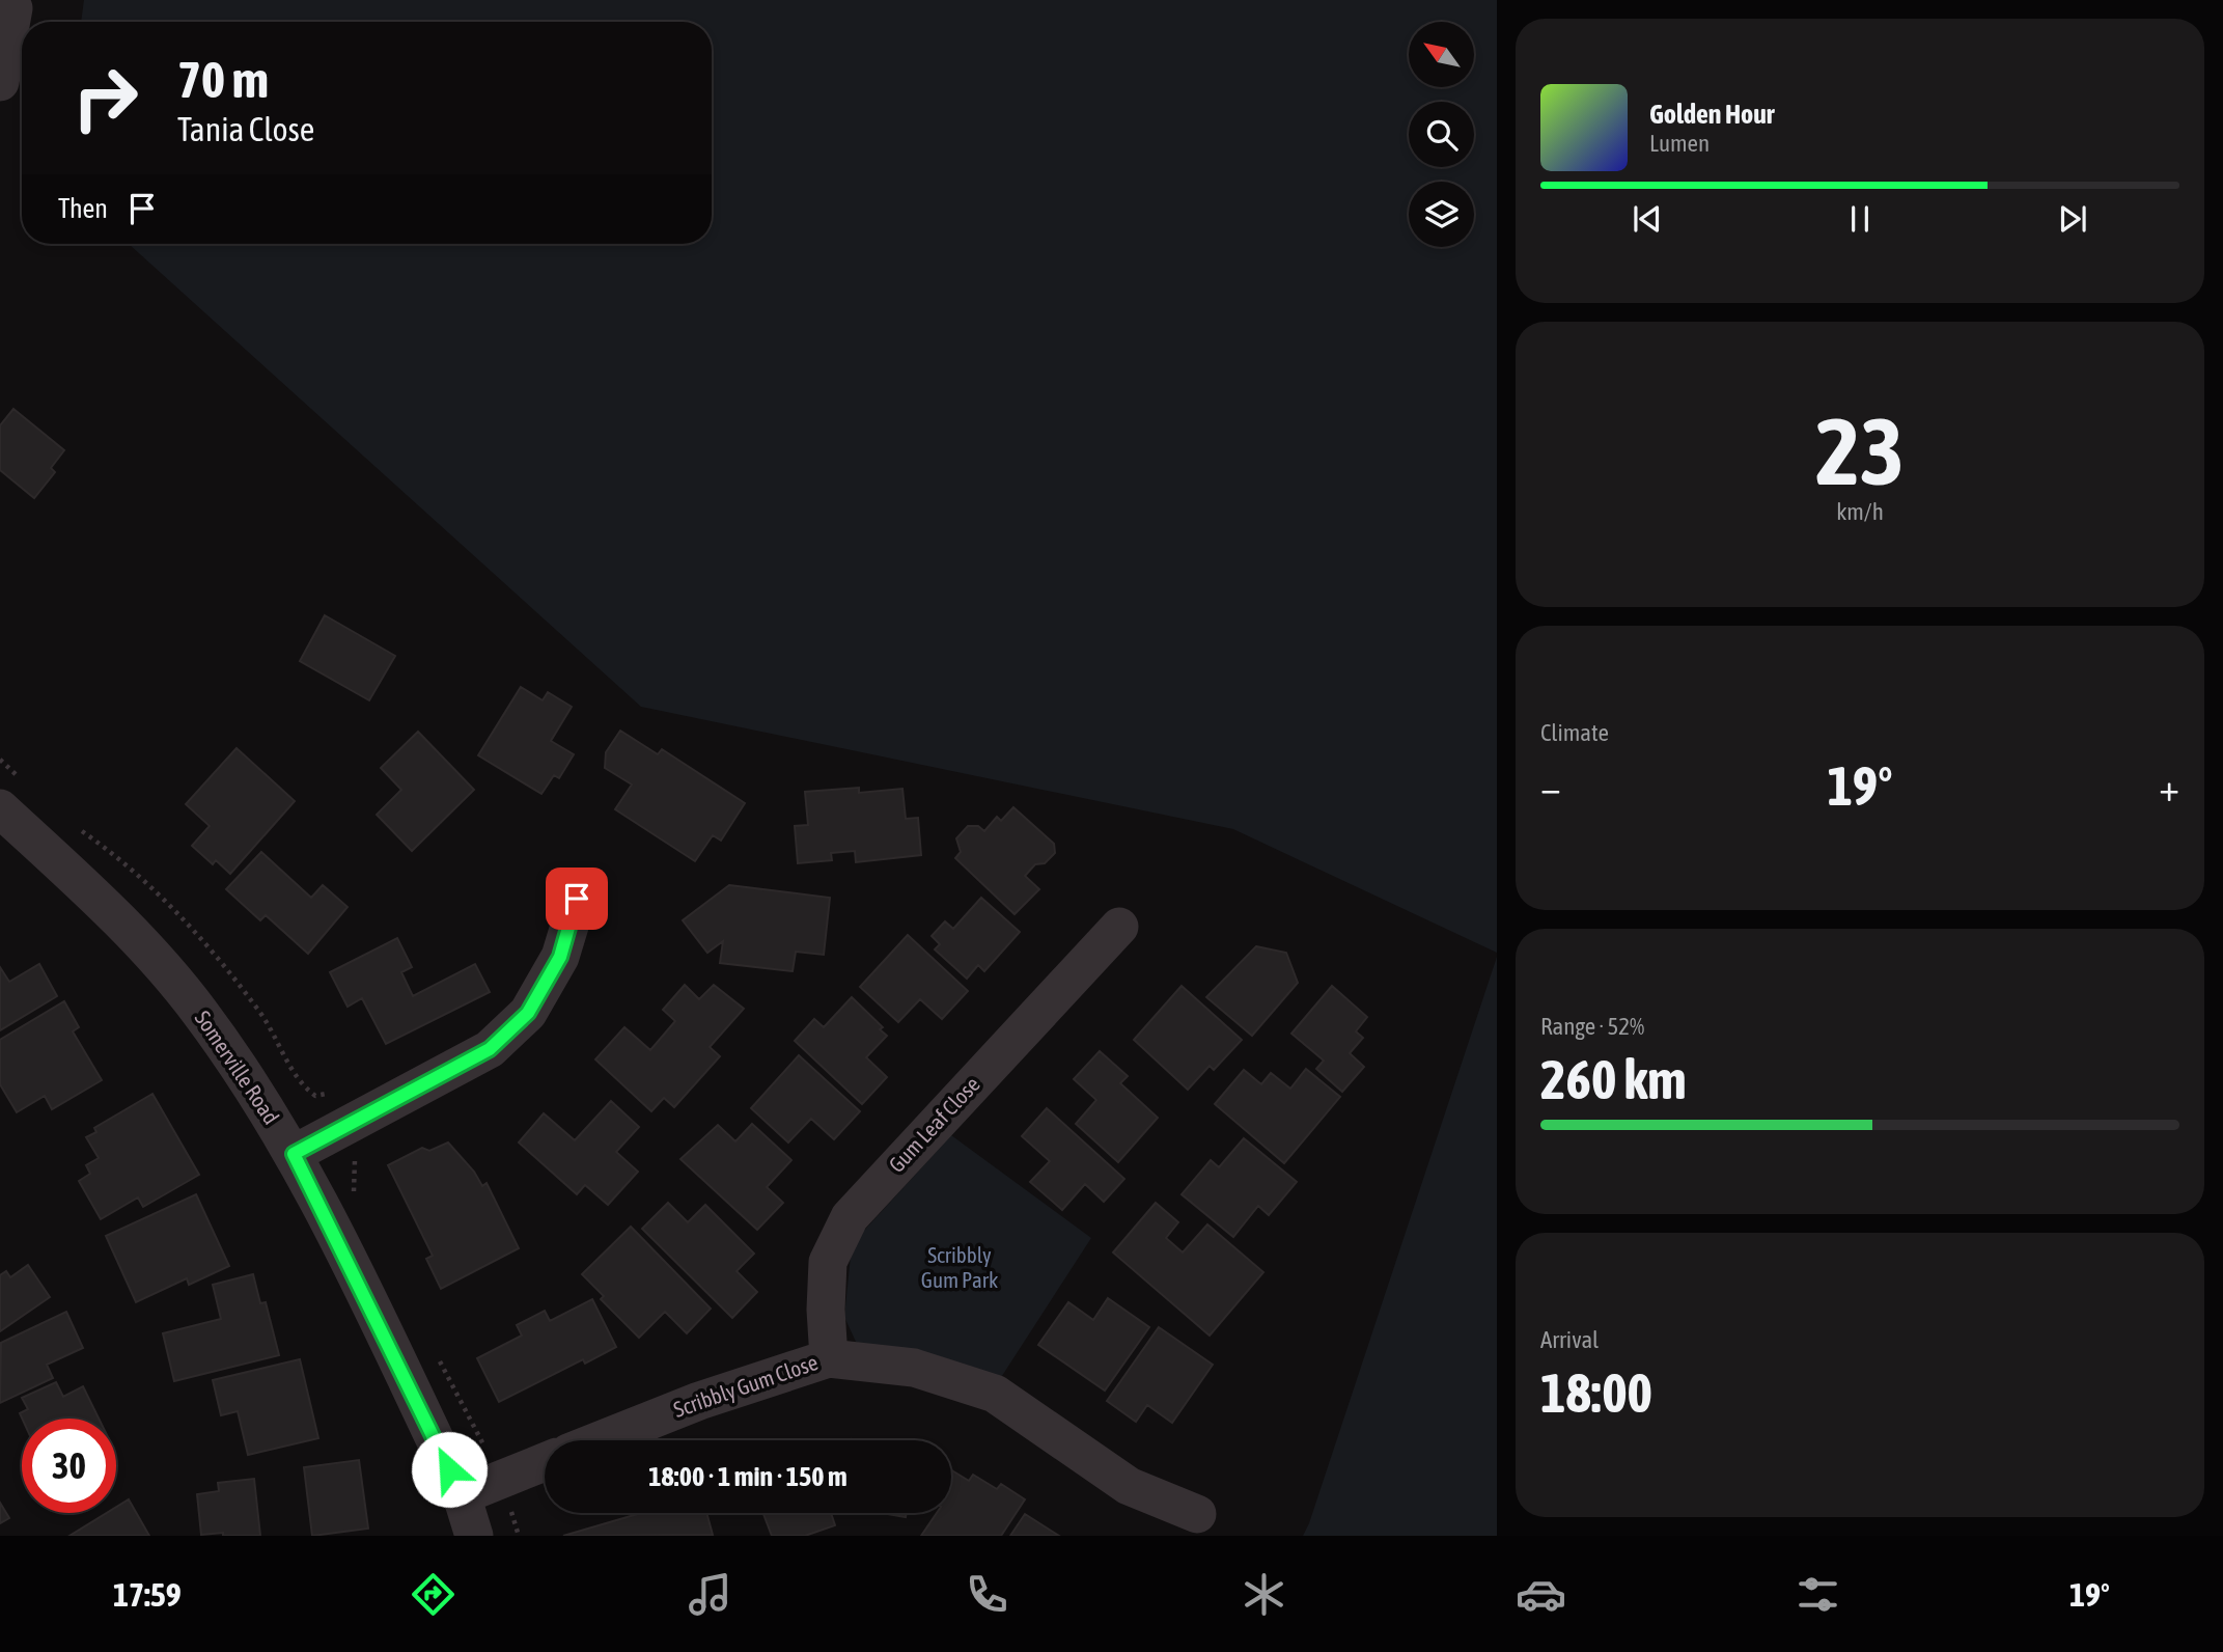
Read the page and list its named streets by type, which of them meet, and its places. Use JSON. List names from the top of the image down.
{
  "streets": {
    "street": ["Somerville Road", "Gum Leaf Close", "Scribbly Gum Close"]
  },
  "crossings": [
    ["Gum Leaf Close", "Scribbly Gum Close"]
  ],
  "parks": ["Scribbly Gum Park"],
  "north": "top left",
  "page": {
    "turn": ["70 m", "Tania Close"],
    "song": ["Golden Hour", "Lumen"],
    "then": "Then",
    "tile": [
      ["23", "km/h"],
      "Climate",
      ["Range · 52%", "260 km"],
      ["Arrival", "18:00"]
    ],
    "heat": ["−", "19°", "+"],
    "limit": "30",
    "trip": "18:00 · 1 min · 150 m",
    "tabs": ["17:59", "19°"]
  }
}
